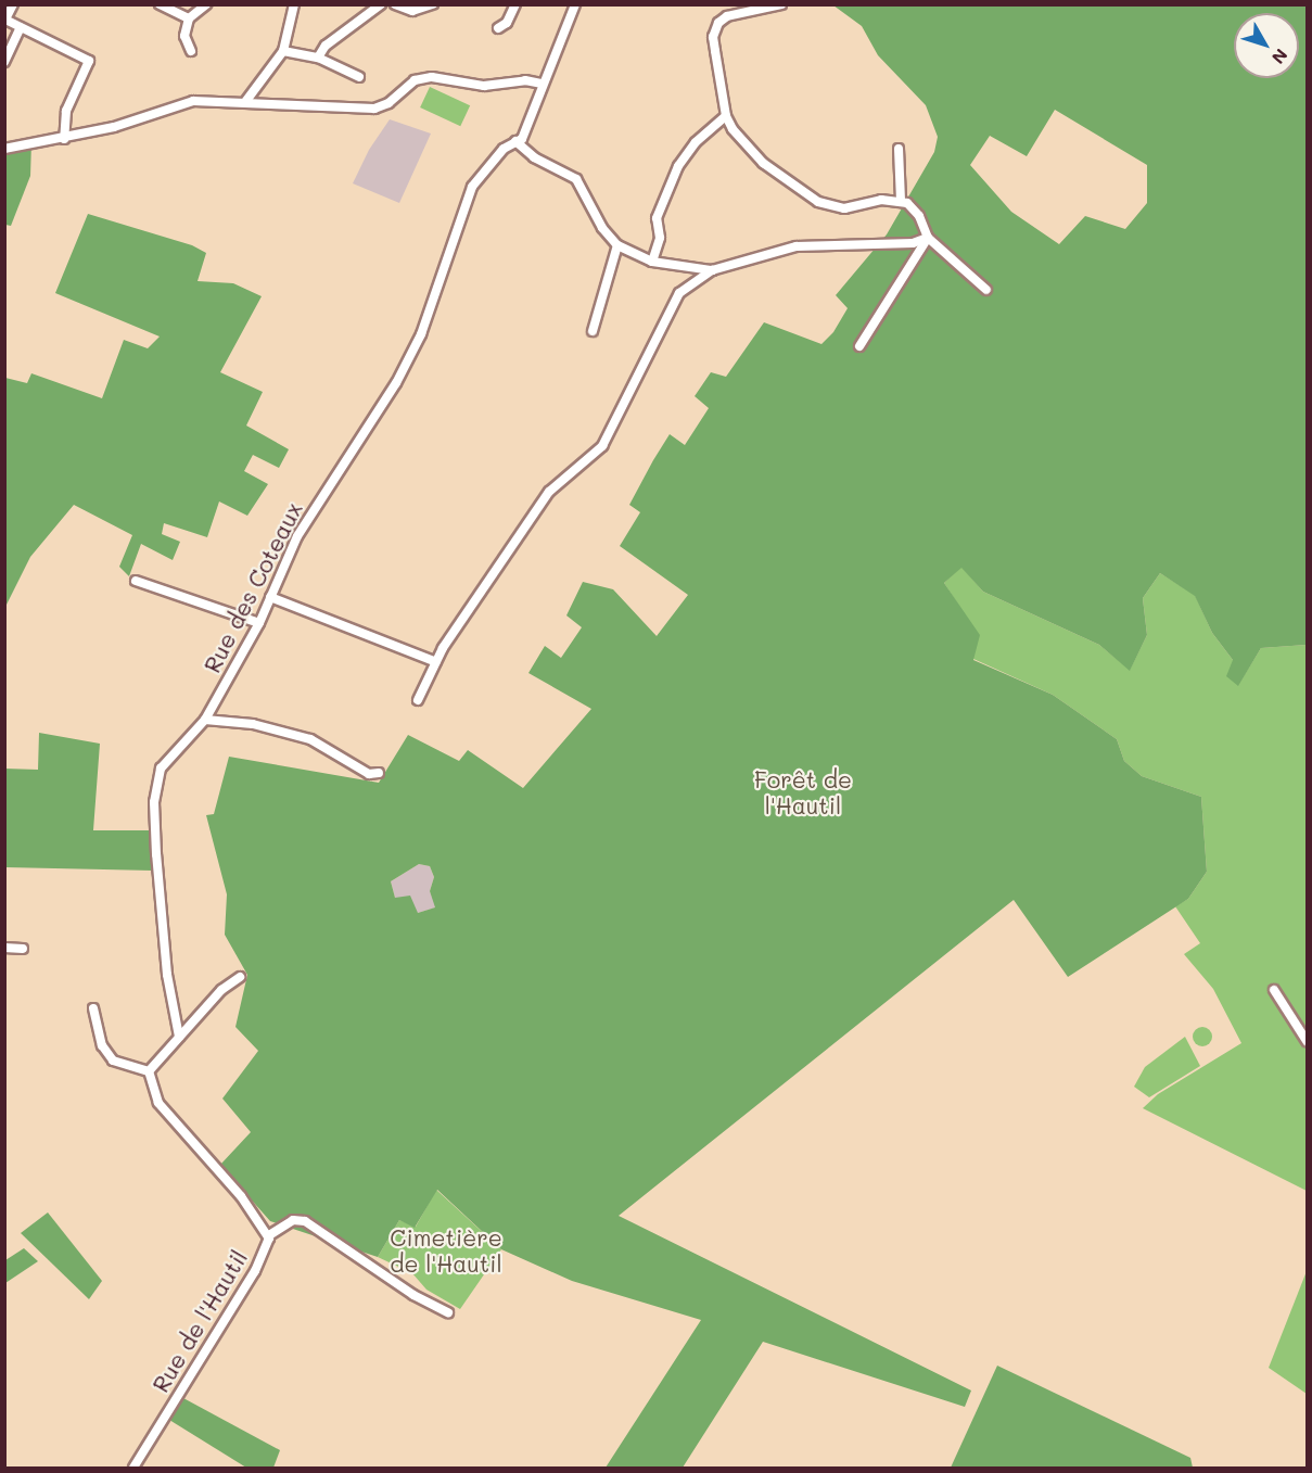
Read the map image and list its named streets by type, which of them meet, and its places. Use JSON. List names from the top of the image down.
{
  "streets": {
    "street": ["Rue des Coteaux", "Rue de l'Hautil"]
  },
  "parks": ["Forêt de l'Hautil", "Cimetière de l'Hautil"],
  "north": "bottom right"
}
